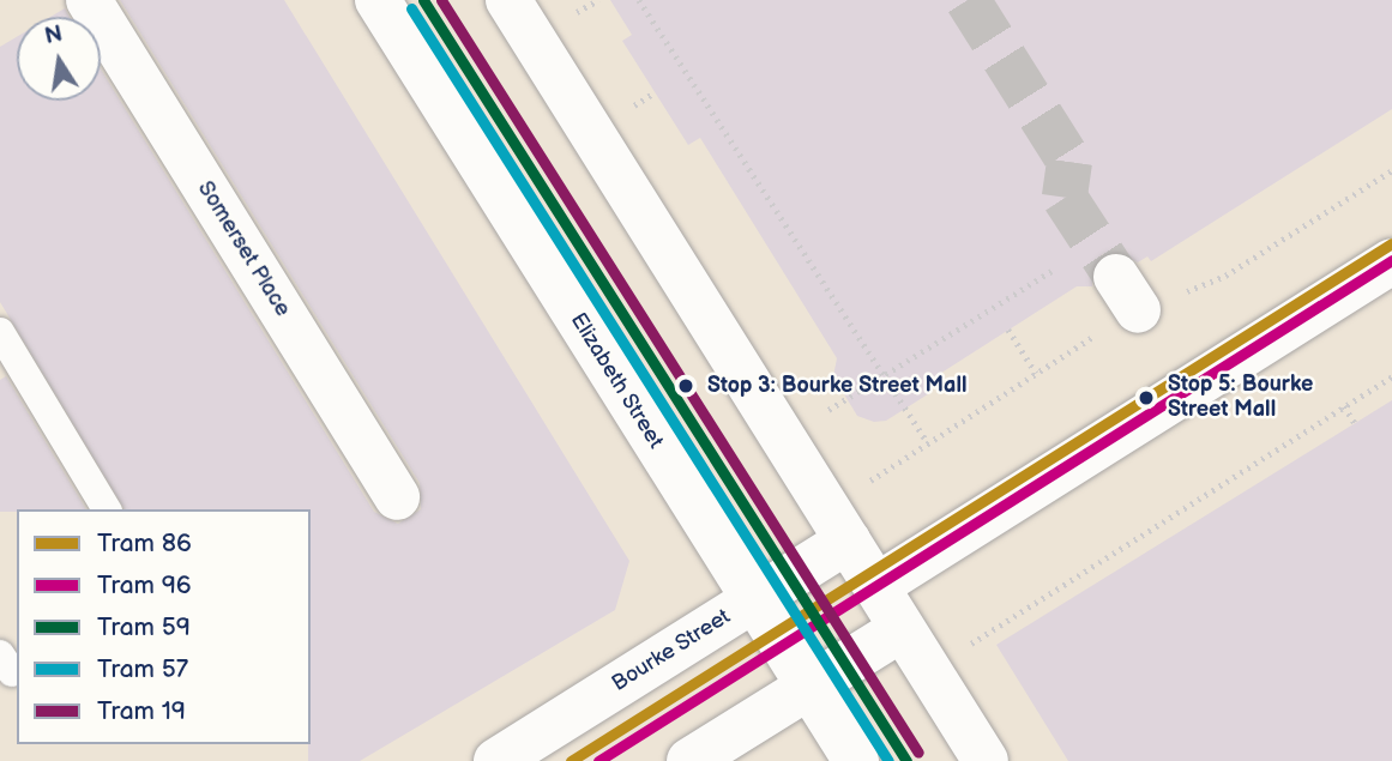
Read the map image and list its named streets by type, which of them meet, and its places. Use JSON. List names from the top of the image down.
{
  "streets": {
    "street": ["Somerset Place", "Elizabeth Street", "Bourke Street"]
  },
  "crossings": [
    ["Elizabeth Street", "Bourke Street"]
  ],
  "places": ["Stop 3: Bourke Street Mall", "Stop 5: Bourke Street Mall"],
  "lines": [
    "tram line 59",
    "tram line 19",
    "tram line 57",
    "tram line 86",
    "tram line 96"
  ],
  "legend": [
    "Tram 86",
    "Tram 96",
    "Tram 59",
    "Tram 57",
    "Tram 19"
  ],
  "north": "top"
}
